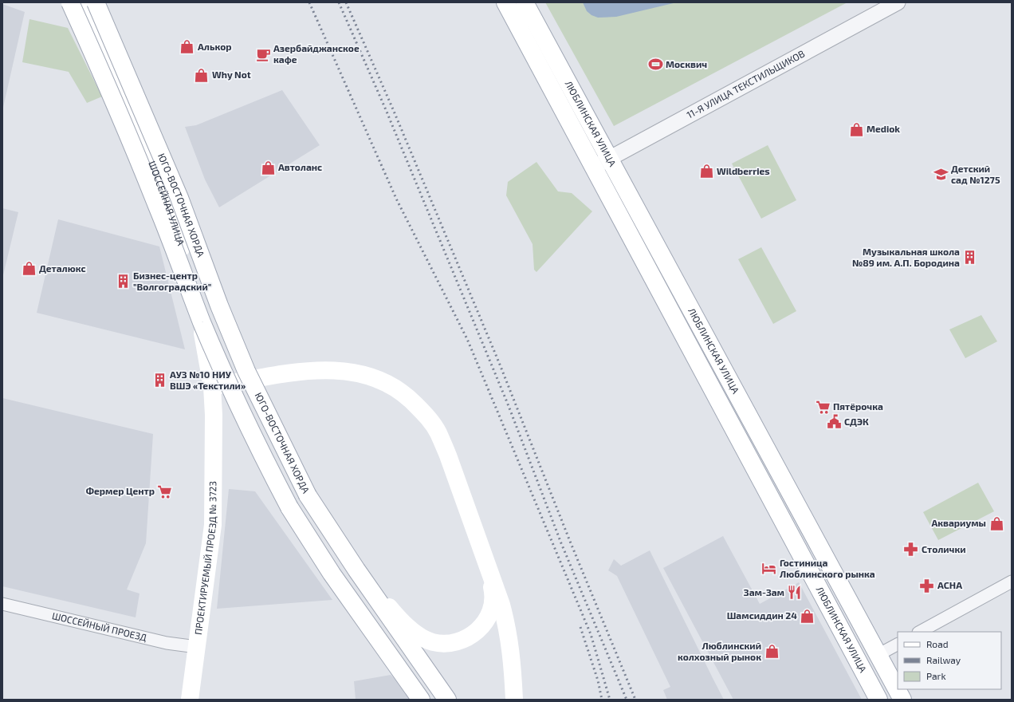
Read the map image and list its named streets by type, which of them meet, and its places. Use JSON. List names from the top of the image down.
{
  "streets": {
    "main road": [
      "ЛЮБЛИНСКАЯ УЛИЦА",
      "ШОССЕЙНАЯ УЛИЦА",
      "ЮГО-ВОСТОЧНАЯ ХОРДА",
      "ПРОЕКТИРУЕМЫЙ ПРОЕЗД № 3723"
    ],
    "street": ["11-Я УЛИЦА ТЕКСТИЛЬЩИКОВ", "ШОССЕЙНЫЙ ПРОЕЗД"]
  },
  "crossings": [
    ["11-Я УЛИЦА ТЕКСТИЛЬЩИКОВ", "ЛЮБЛИНСКАЯ УЛИЦА"],
    ["ШОССЕЙНАЯ УЛИЦА", "ПРОЕКТИРУЕМЫЙ ПРОЕЗД № 3723"],
    ["ПРОЕКТИРУЕМЫЙ ПРОЕЗД № 3723", "ШОССЕЙНЫЙ ПРОЕЗД"]
  ],
  "places": {
    "shop": [
      "Алькор",
      "Why Not",
      "Mediok",
      "Автоланс",
      "Wildberries",
      "Деталюкс",
      "Аквариумы",
      "Шамсиддин 24",
      "Люблинский колхозный рынок"
    ],
    "cafe": ["Азербайджанское кафе"],
    "sports": ["Москвич"],
    "school or university": ["Детский сад №1275"],
    "building": ["Музыкальная школа №89 им. А.П. Бородина", "Бизнес-центр \"Волгоградский\"", "АУЗ №10 НИУ ВШЭ «Текстили»"],
    "supermarket": ["Пятёрочка", "Фермер Центр"],
    "public building": ["СДЭК"],
    "pharmacy": ["Столички", "АСНА"],
    "hotel": ["Гостиница Люблинского рынка"],
    "restaurant": ["Зам-Зам"]
  },
  "legend": ["Road", "Railway", "Park"]
}
